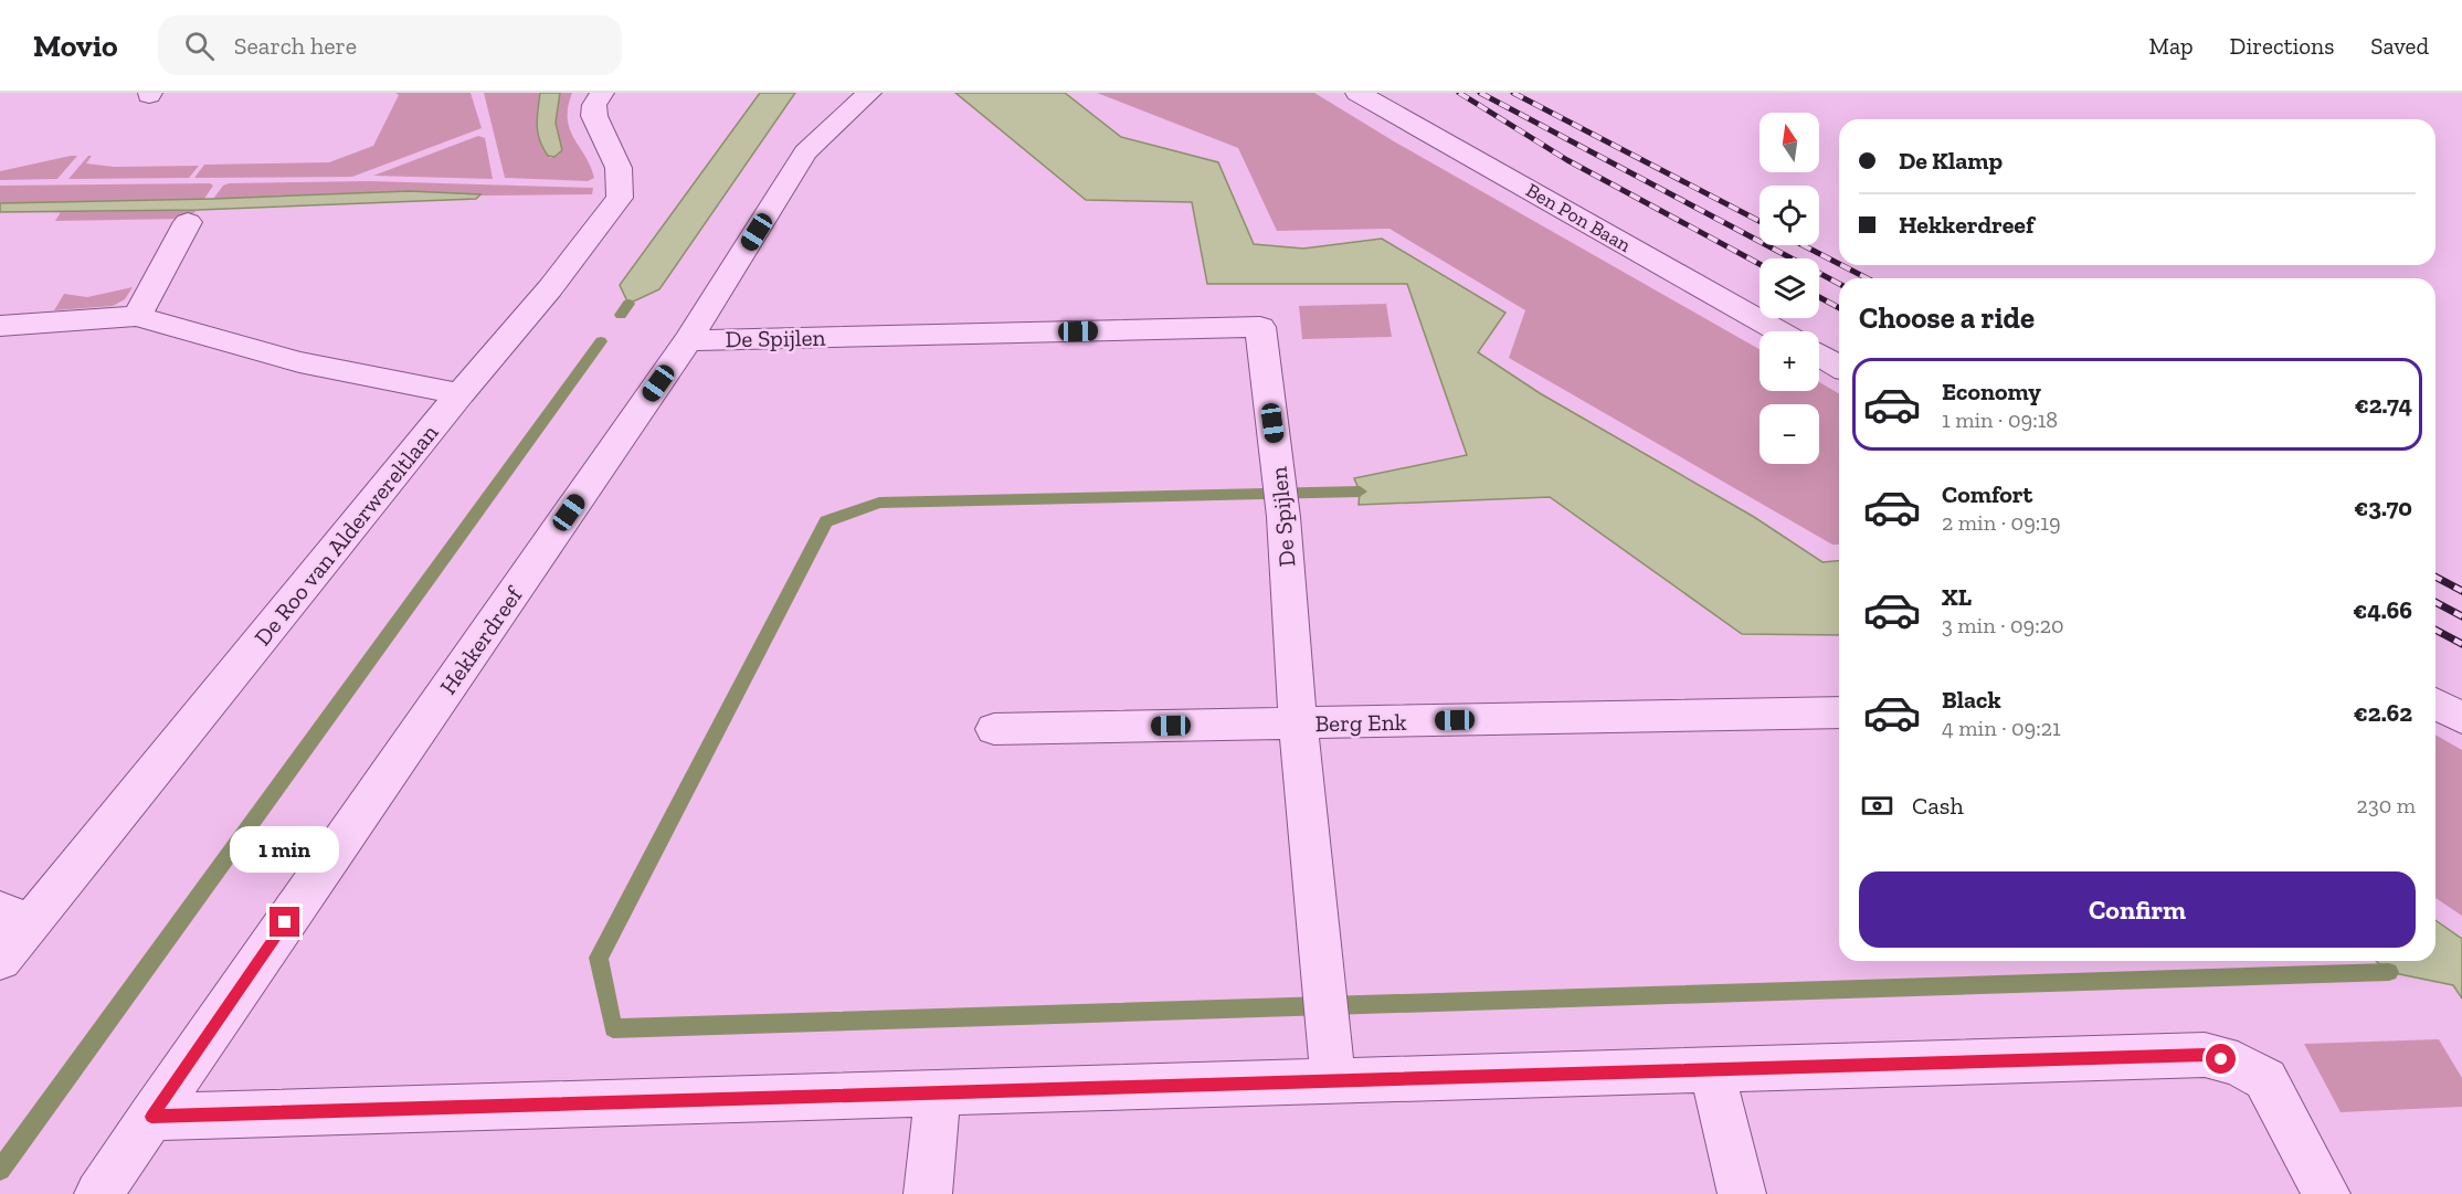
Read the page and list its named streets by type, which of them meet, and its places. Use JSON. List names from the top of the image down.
{
  "streets": {
    "street": [
      "Ben Pon Baan",
      "De Spijlen",
      "De Roo van Alderwereltlaan",
      "Hekkerdreef",
      "Berg Enk"
    ]
  },
  "crossings": [
    ["De Spijlen", "Hekkerdreef"],
    ["De Spijlen", "Berg Enk"]
  ],
  "north": "top",
  "page": {
    "header": "Movio",
    "search": "Search here",
    "nav": ["Map", "Directions", "Saved"],
    "map_buttons": ["+", "−"],
    "banner": ["De Klamp", "Hekkerdreef"],
    "heading": "Choose a ride",
    "list": [
      {
        "name": "Economy",
        "note": "1 min · 09:18",
        "value": "€2.74"
      },
      {
        "name": "Comfort",
        "note": "2 min · 09:19",
        "value": "€3.70"
      },
      {
        "name": "XL",
        "note": "3 min · 09:20",
        "value": "€4.66"
      },
      {
        "name": "Black",
        "note": "4 min · 09:21",
        "value": "€2.62"
      }
    ],
    "pay": ["Cash", "230 m"],
    "bubble": "1 min",
    "buttons": "Confirm"
  }
}
